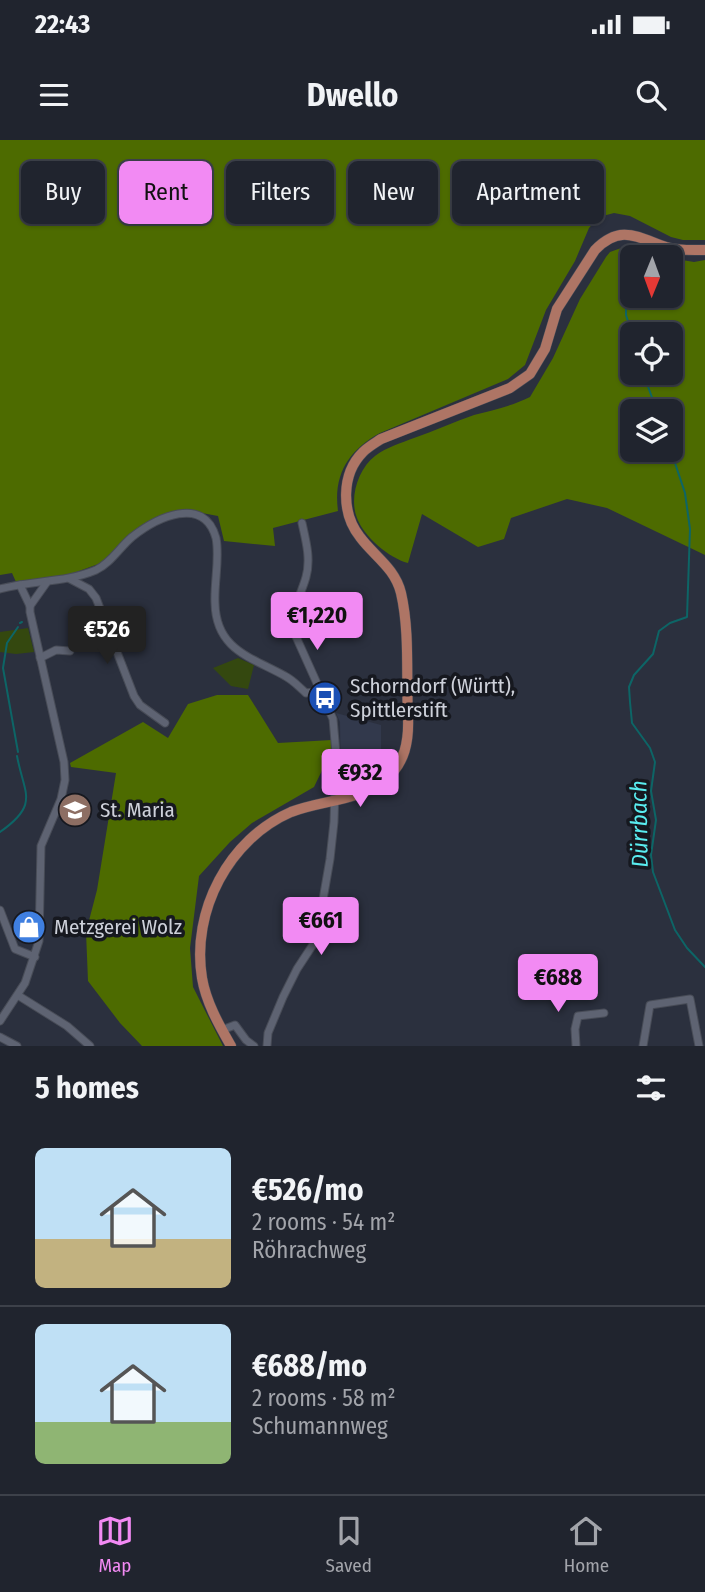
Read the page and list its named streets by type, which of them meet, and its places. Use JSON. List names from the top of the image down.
{
  "water": ["Dürrbach"],
  "places": {
    "bus stop": ["Schorndorf (Württ), Spittlerstift"],
    "school or university": ["St. Maria"],
    "shop": ["Metzgerei Wolz"]
  },
  "north": "bottom",
  "page": {
    "status": "22:43",
    "header": "Dwello",
    "chip": [
      "Buy",
      "Rent",
      "Filters",
      "New",
      "Apartment"
    ],
    "price": [
      "€1,220",
      "€526",
      "€932",
      "€661",
      "€688"
    ],
    "heading": "5 homes",
    "list": [
      {
        "name": "€526/mo",
        "note": "2 rooms · 54 m² · Röhrachweg"
      },
      {
        "name": "€688/mo",
        "note": "2 rooms · 58 m² · Schumannweg"
      }
    ],
    "tabs": ["Map", "Saved", "Home"]
  }
}
